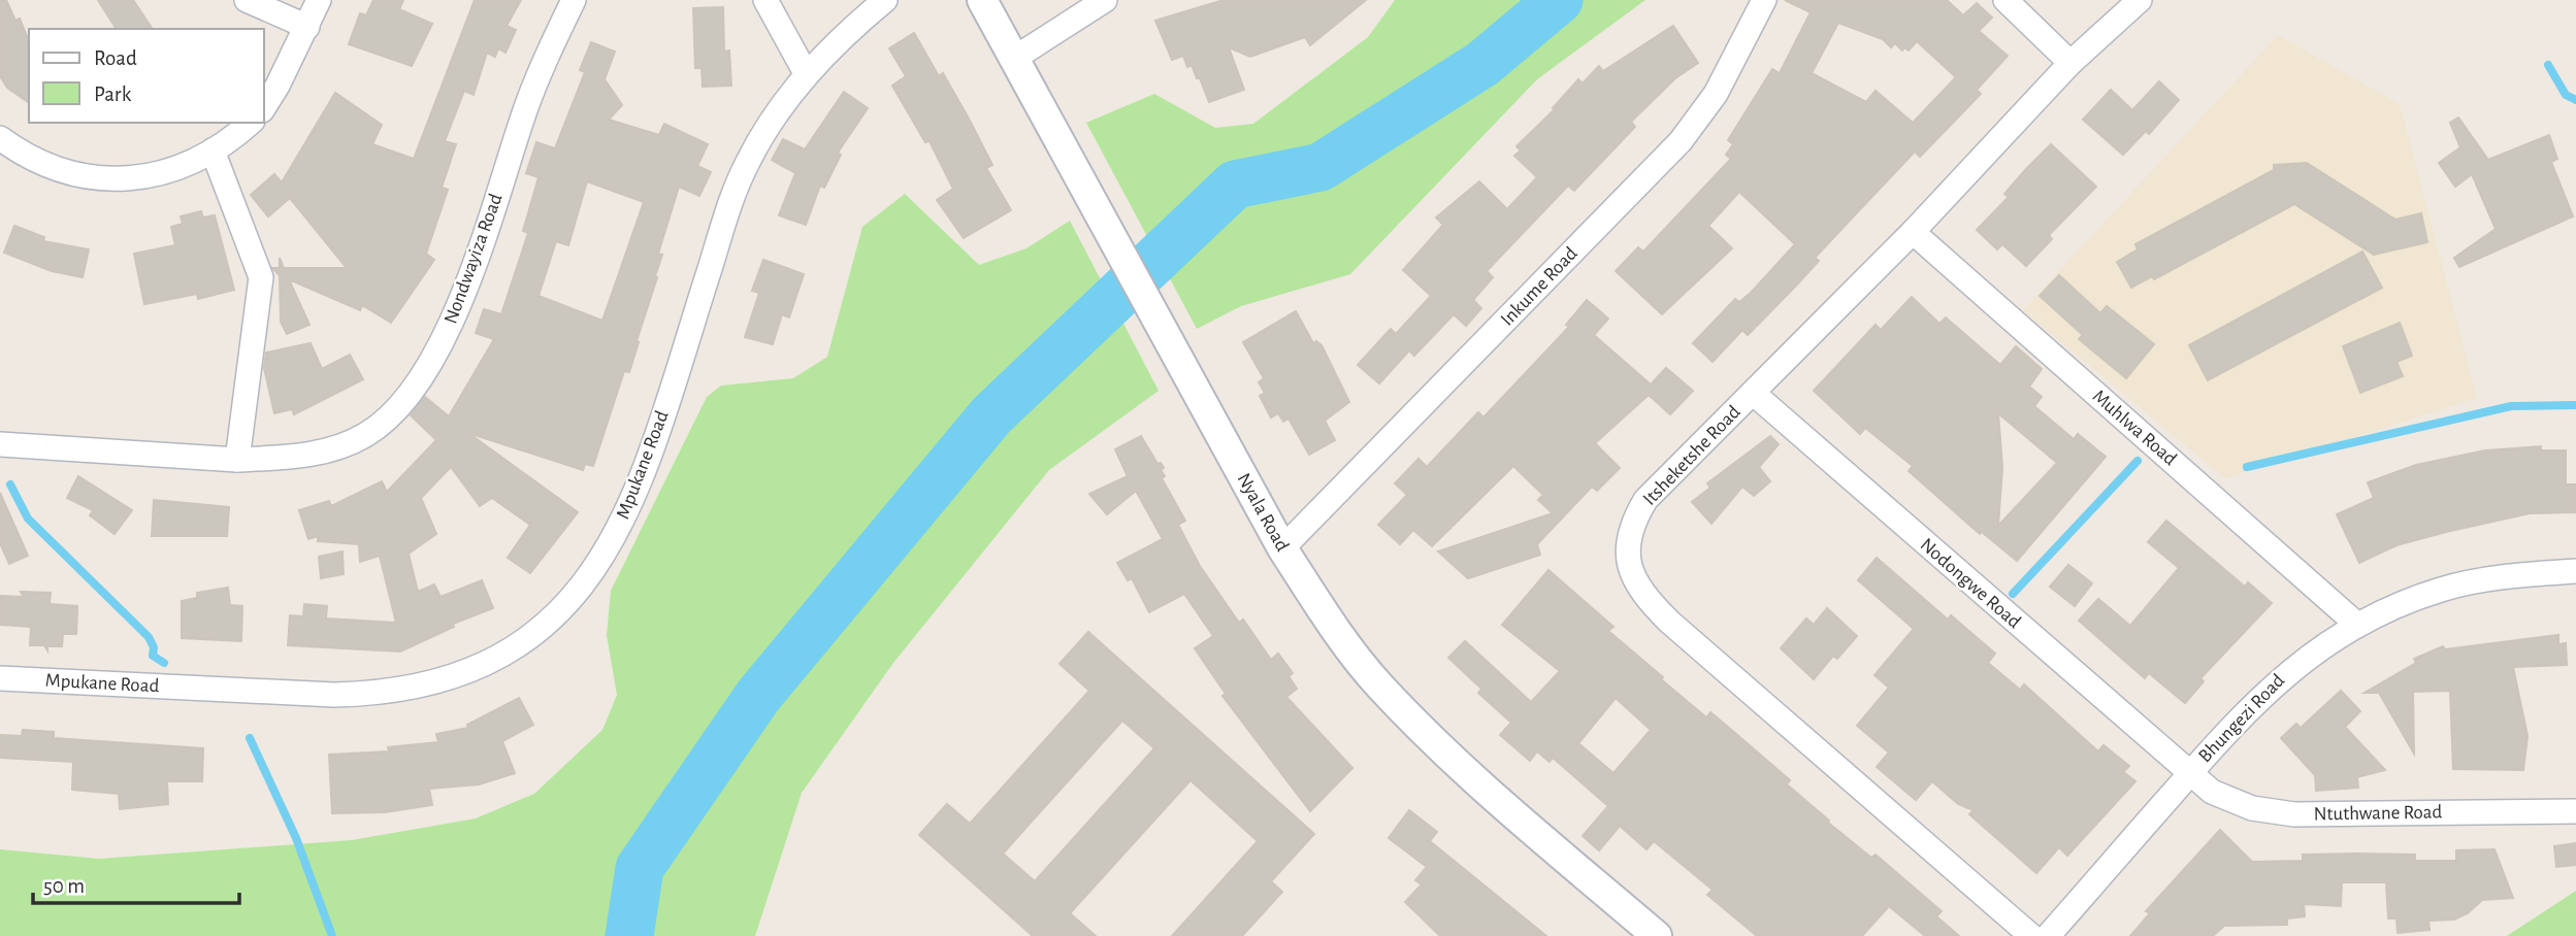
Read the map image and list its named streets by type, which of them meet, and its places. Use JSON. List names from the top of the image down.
{
  "streets": {
    "street": [
      "Nondwayiza Road",
      "Inkume Road",
      "Muhlwa Road",
      "Itsheketshe Road",
      "Mpukane Road",
      "Nyala Road",
      "Nodongwe Road",
      "Bhungezi Road",
      "Ntuthwane Road"
    ]
  },
  "crossings": [
    ["Inkume Road", "Nyala Road"],
    ["Muhlwa Road", "Itsheketshe Road"],
    ["Muhlwa Road", "Bhungezi Road"],
    ["Itsheketshe Road", "Nodongwe Road"],
    ["Nodongwe Road", "Bhungezi Road"],
    ["Nodongwe Road", "Ntuthwane Road"],
    ["Bhungezi Road", "Ntuthwane Road"]
  ],
  "legend": ["Road", "Park"],
  "scale_bar": "50 m"
}
